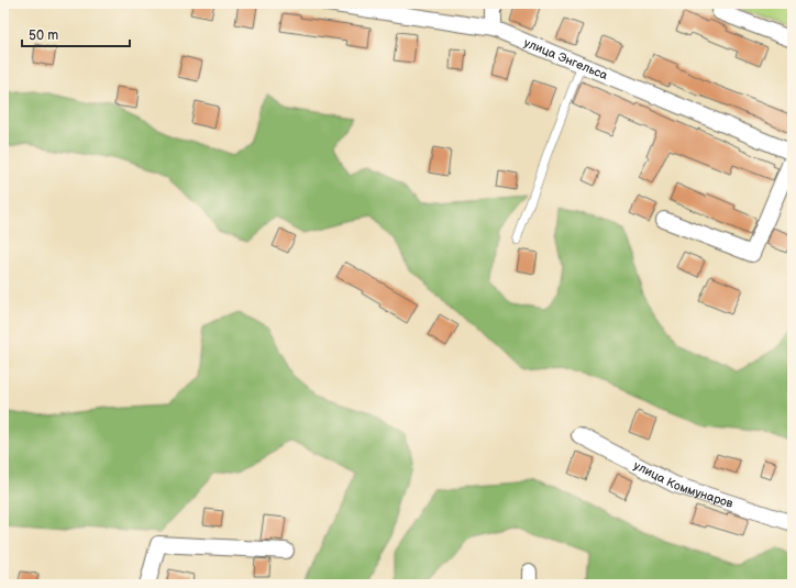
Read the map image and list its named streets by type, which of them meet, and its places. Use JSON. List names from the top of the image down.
{
  "streets": {
    "street": ["улица Энгельса", "улица Коммунаров"]
  },
  "scale_bar": "50 m"
}
